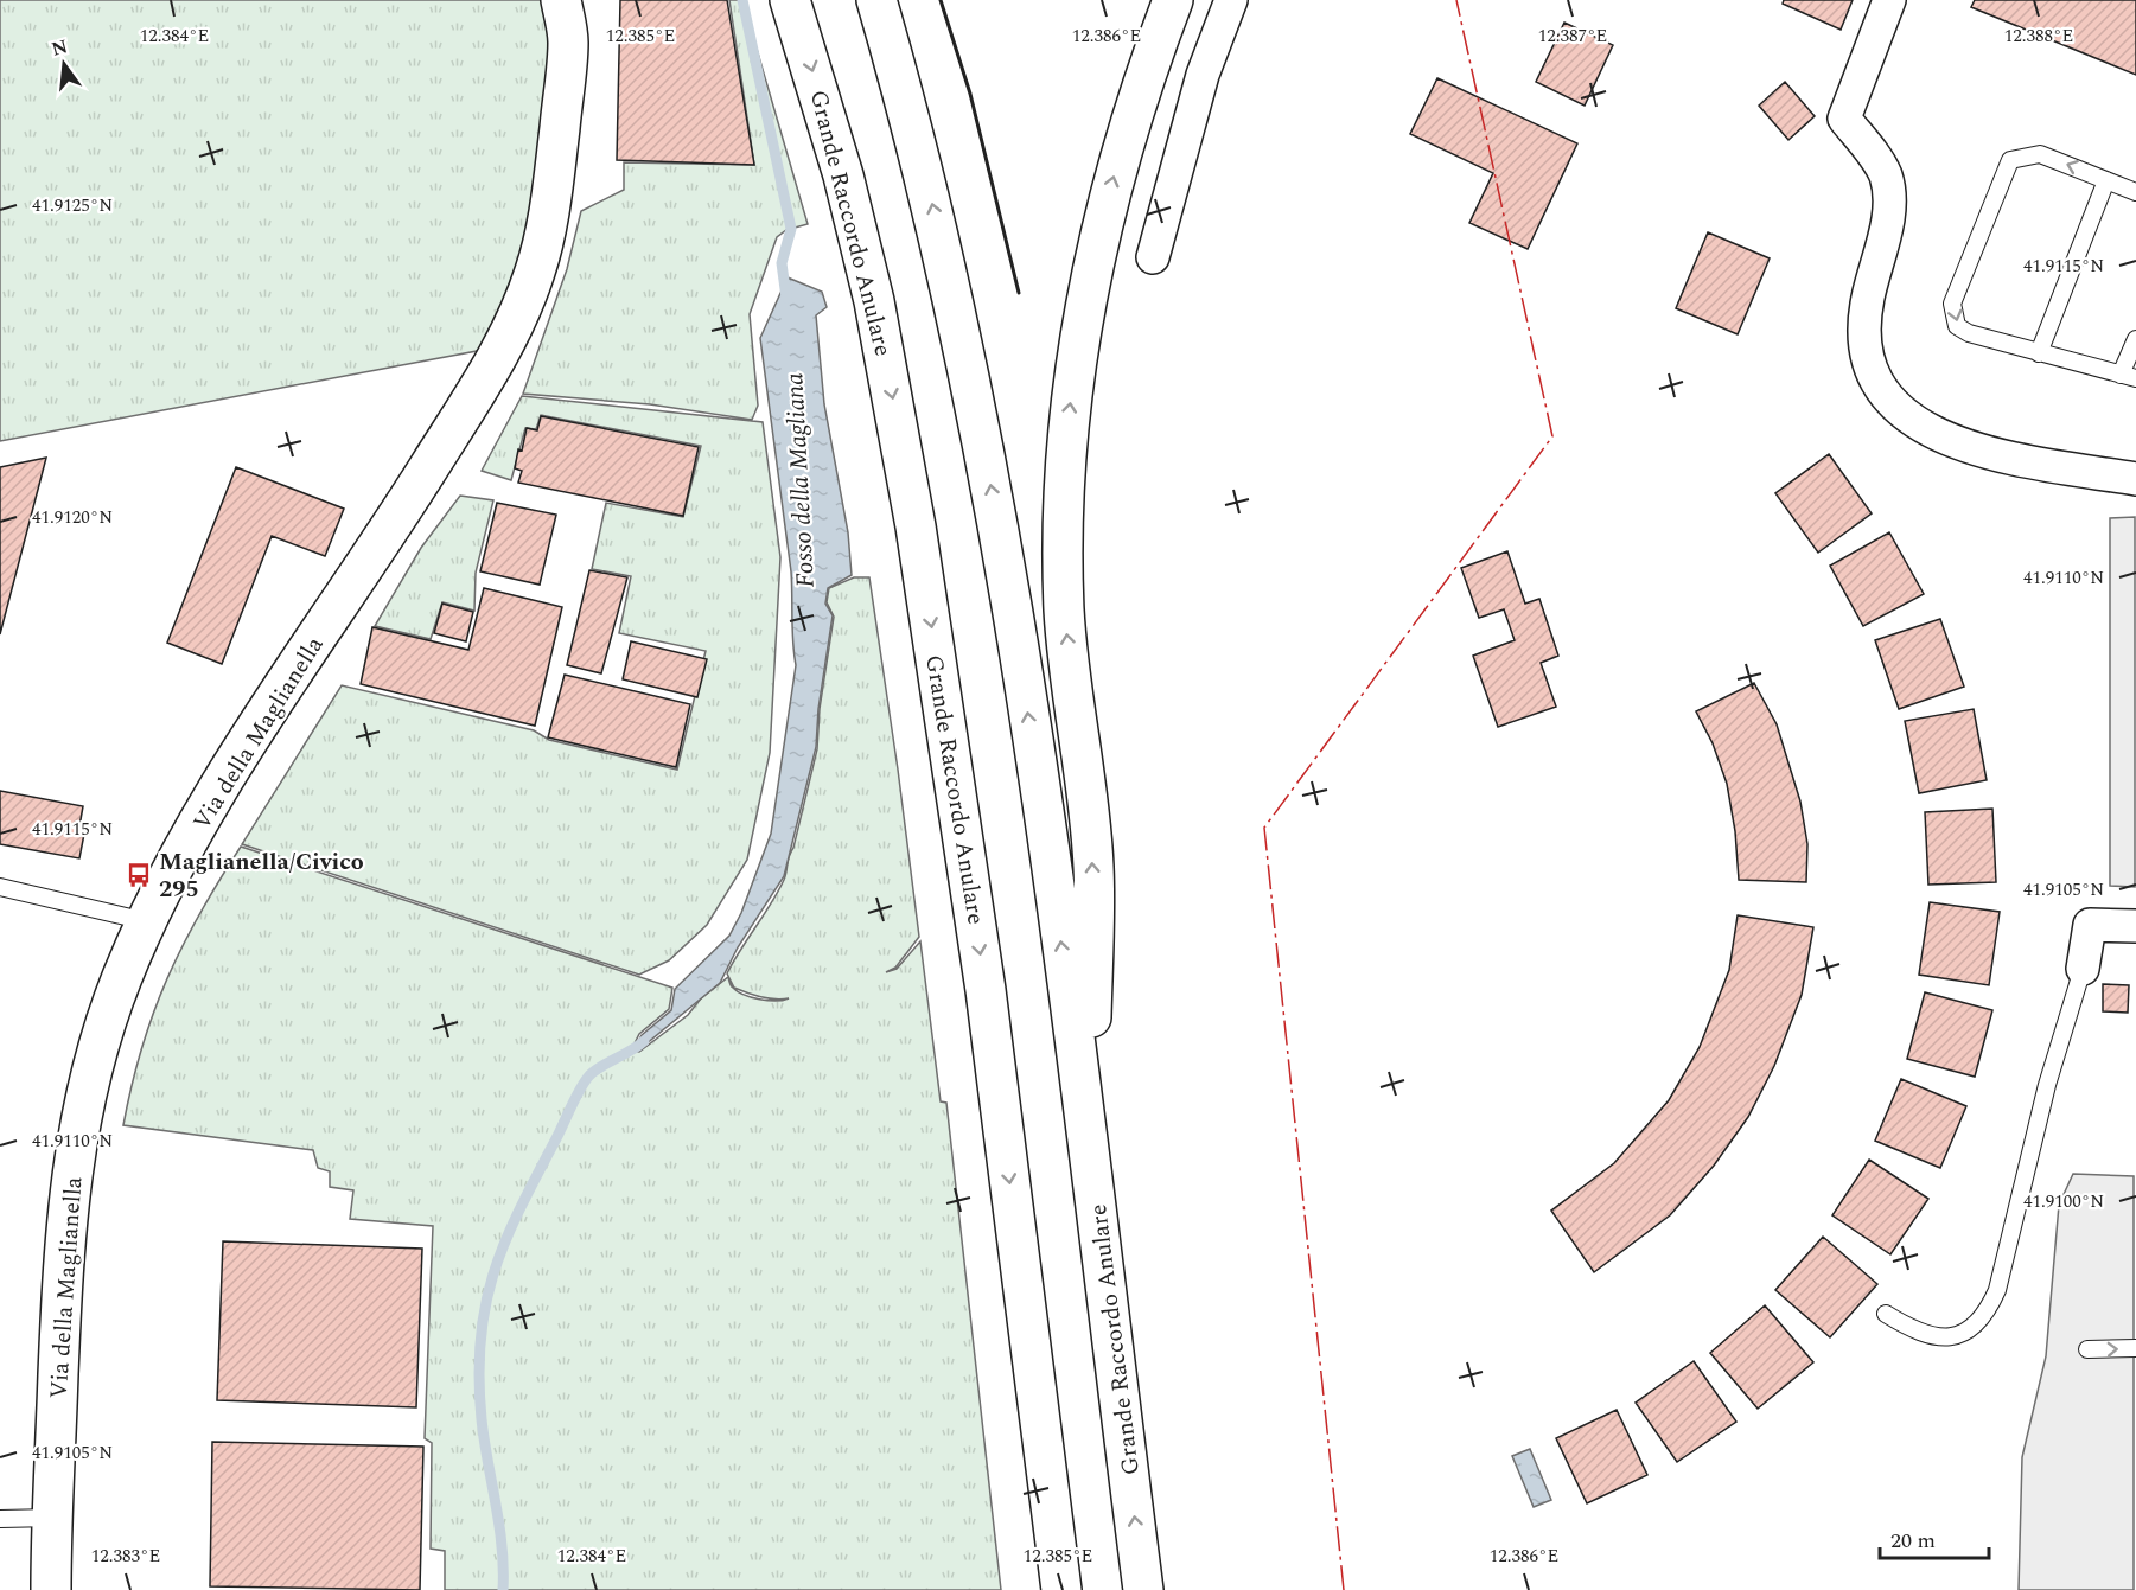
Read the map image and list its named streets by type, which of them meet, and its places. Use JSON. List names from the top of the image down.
{
  "streets": {
    "main road": ["Grande Raccordo Anulare", "Via della Maglianella"]
  },
  "water": ["Fosso della Magliana"],
  "places": {
    "bus stop": ["Maglianella/Civico 295"]
  },
  "scale_bar": "20 m",
  "north": "top",
  "coordinates": [
    "12.384°E",
    "12.385°E",
    "12.386°E",
    "12.387°E",
    "12.388°E",
    "41.9125°N",
    "41.9115°N",
    "41.9120°N",
    "41.9110°N",
    "41.9105°N",
    "41.9100°N",
    "12.383°E"
  ]
}
